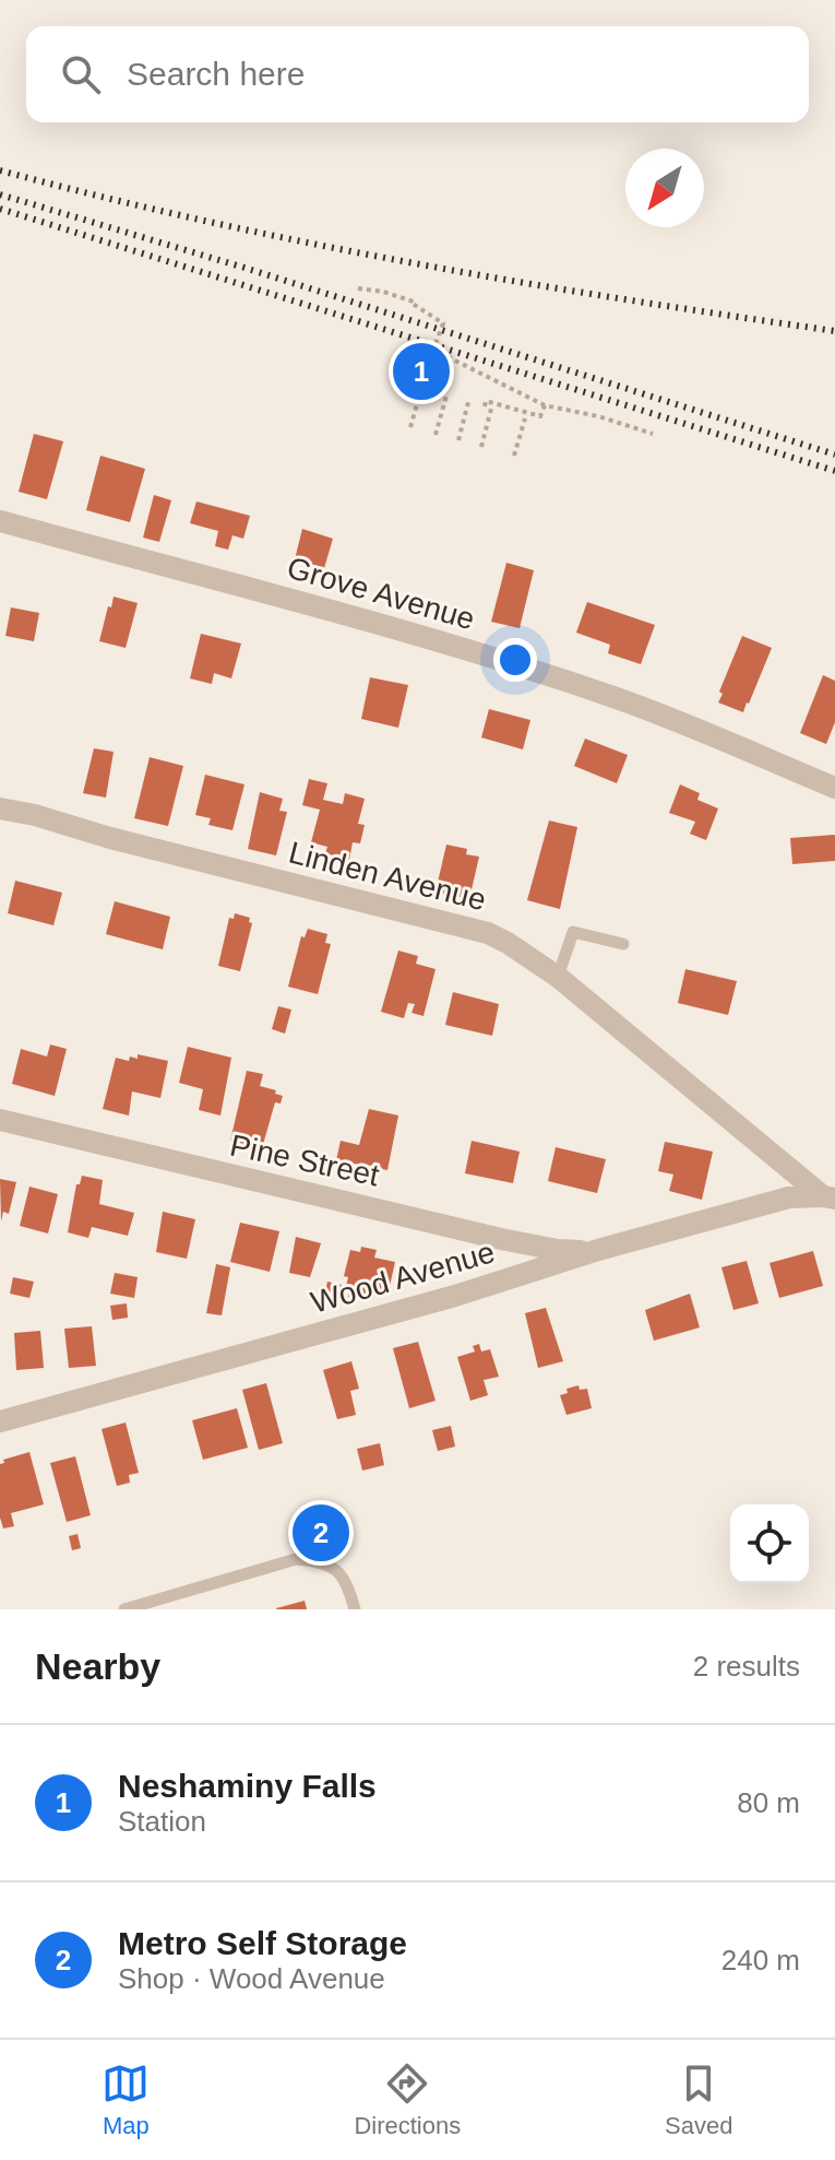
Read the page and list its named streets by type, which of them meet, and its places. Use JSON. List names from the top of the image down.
{
  "streets": {
    "street": [
      "Grove Avenue",
      "Linden Avenue",
      "Pine Street",
      "Wood Avenue"
    ]
  },
  "crossings": [
    ["Linden Avenue", "Wood Avenue"],
    ["Pine Street", "Wood Avenue"]
  ],
  "north": "bottom left",
  "page": {
    "search": "Search here",
    "pins": ["1", "2"],
    "heading": ["Nearby", "2 results"],
    "list": [
      {
        "mark": "1",
        "name": "Neshaminy Falls",
        "note": "Station",
        "value": "80 m"
      },
      {
        "mark": "2",
        "name": "Metro Self Storage",
        "note": "Shop · Wood Avenue",
        "value": "240 m"
      }
    ],
    "nav": ["Map", "Directions", "Saved"]
  }
}
